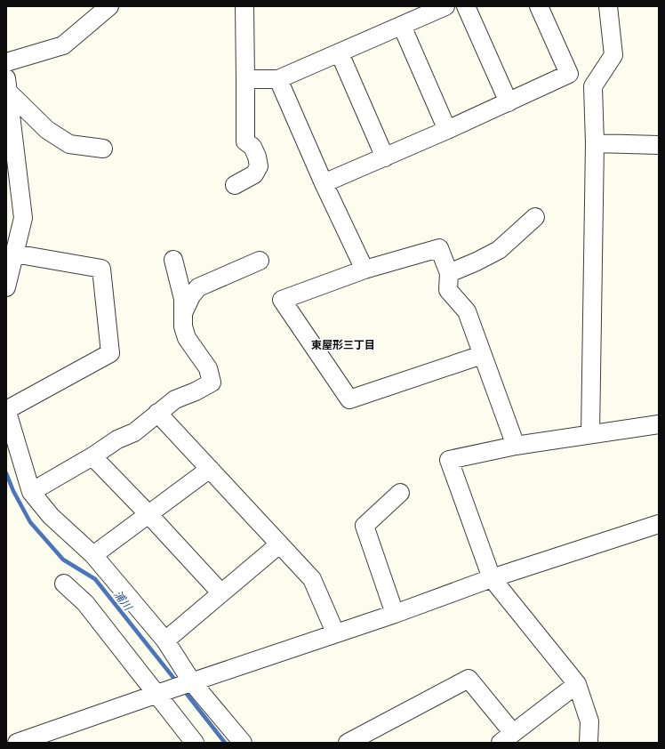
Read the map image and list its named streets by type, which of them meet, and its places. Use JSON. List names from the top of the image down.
{
  "districts": ["東屋形三丁目"],
  "water": ["浦川"]
}
